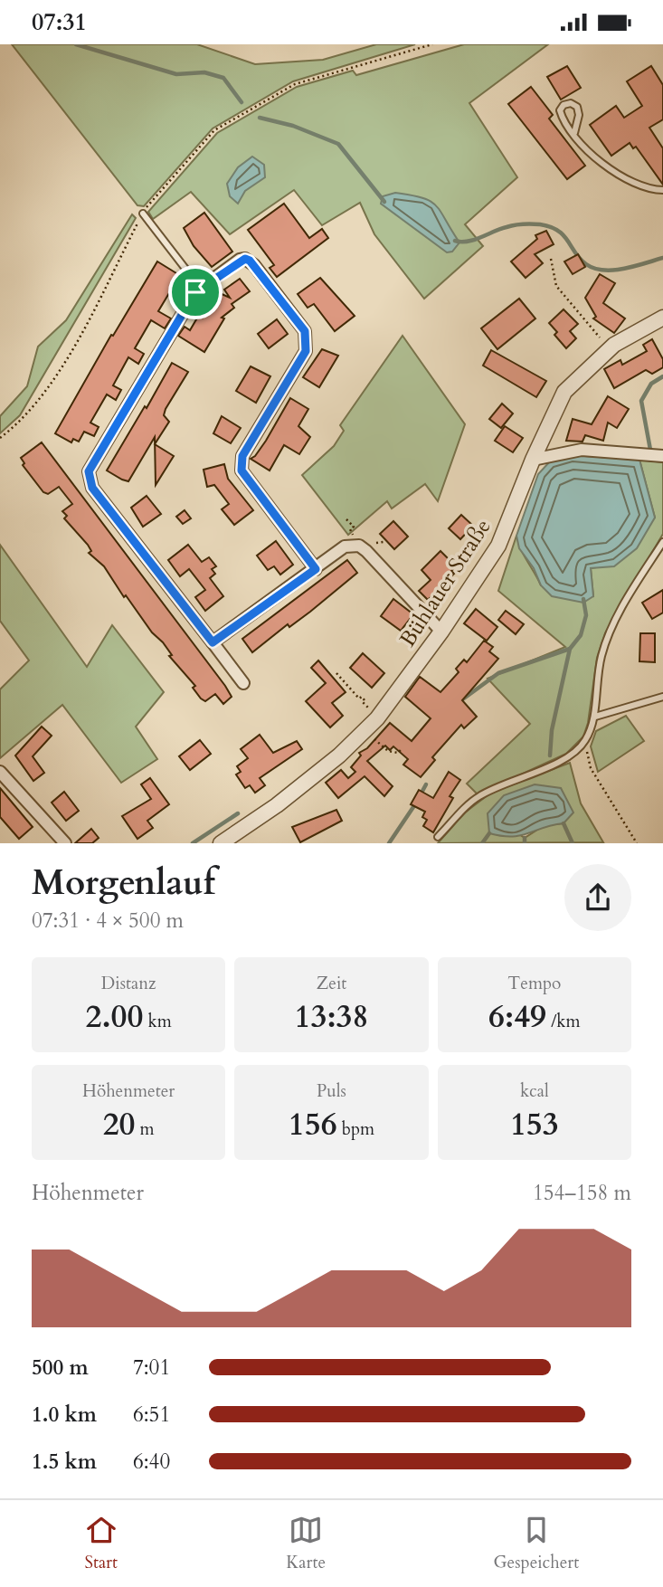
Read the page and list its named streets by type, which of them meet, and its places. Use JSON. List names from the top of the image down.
{
  "streets": {
    "street": ["Bühlauer Straße"]
  },
  "page": {
    "status": "07:31",
    "heading": ["Morgenlauf", "07:31 · 4 × 500 m"],
    "stats": [
      ["Distanz", "2.00 km"],
      ["Zeit", "13:38"],
      ["Tempo", "6:49 /km"],
      ["Höhenmeter", "20 m"],
      ["Puls", "156 bpm"],
      ["kcal", "153"]
    ],
    "chart": ["Höhenmeter", "154–158 m"],
    "list": [
      {
        "name": "500 m",
        "note": "7:01"
      },
      {
        "name": "1.0 km",
        "note": "6:51"
      },
      {
        "name": "1.5 km",
        "note": "6:40"
      }
    ],
    "tabs": ["Start", "Karte", "Gespeichert"]
  }
}
